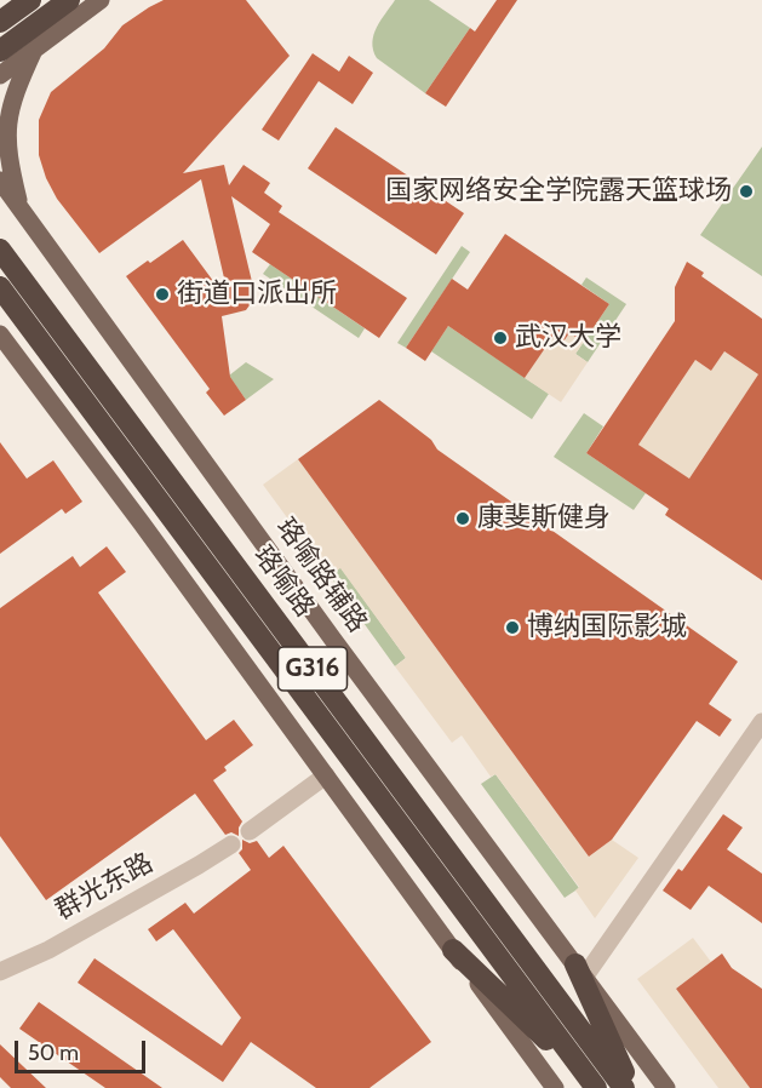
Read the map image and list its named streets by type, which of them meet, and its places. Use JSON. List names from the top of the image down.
{
  "streets": {
    "highway": ["珞喻路", "G316"],
    "main road": ["珞喻路辅路"],
    "street": ["群光东路"]
  },
  "places": [
    "国家网络安全学院露天篮球场",
    "街道口派出所",
    "武汉大学",
    "康斐斯健身",
    "博纳国际影城"
  ],
  "scale_bar": "50 m"
}
